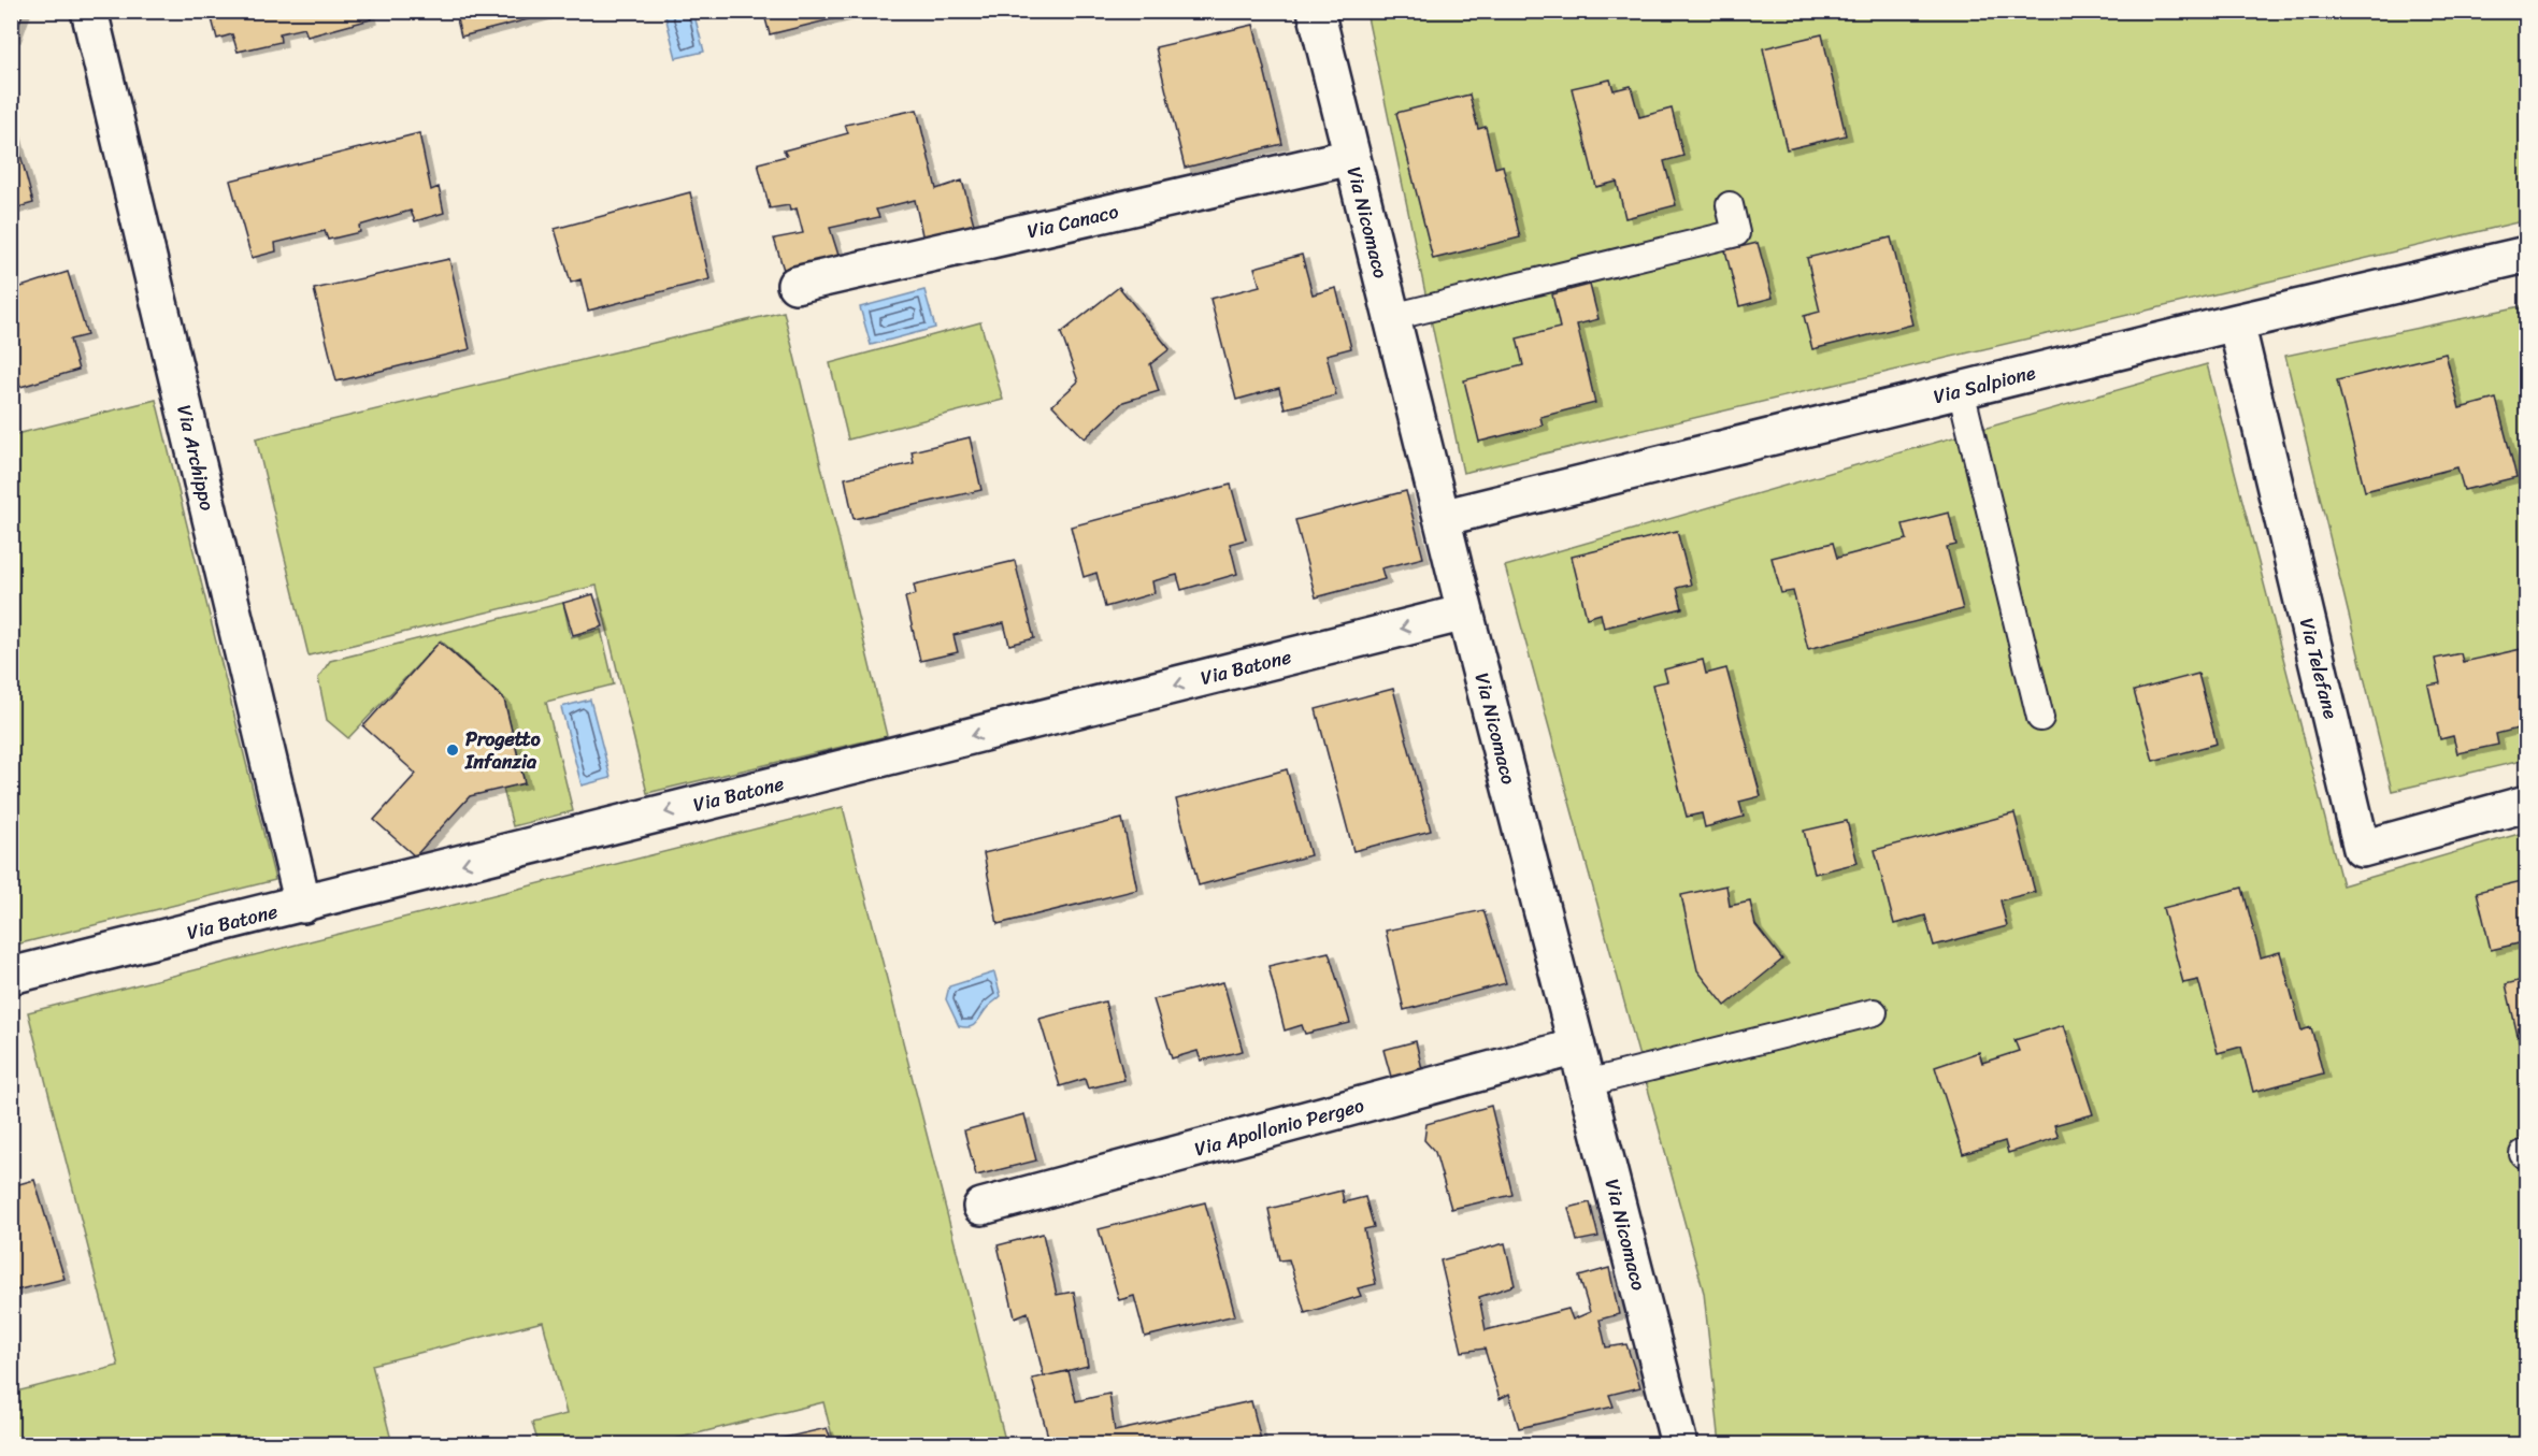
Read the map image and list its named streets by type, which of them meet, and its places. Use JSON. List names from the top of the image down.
{
  "streets": {
    "street": [
      "Via Canaco",
      "Via Nicomaco",
      "Via Salpione",
      "Via Archippo",
      "Via Batone",
      "Via Telefane",
      "Via Apollonio Pergeo"
    ]
  },
  "crossings": [
    ["Via Canaco", "Via Nicomaco"],
    ["Via Nicomaco", "Via Salpione"],
    ["Via Nicomaco", "Via Batone"],
    ["Via Nicomaco", "Via Apollonio Pergeo"],
    ["Via Salpione", "Via Telefane"],
    ["Via Archippo", "Via Batone"]
  ],
  "one_way": ["Via Batone"],
  "places": ["Progetto Infanzia"]
}
